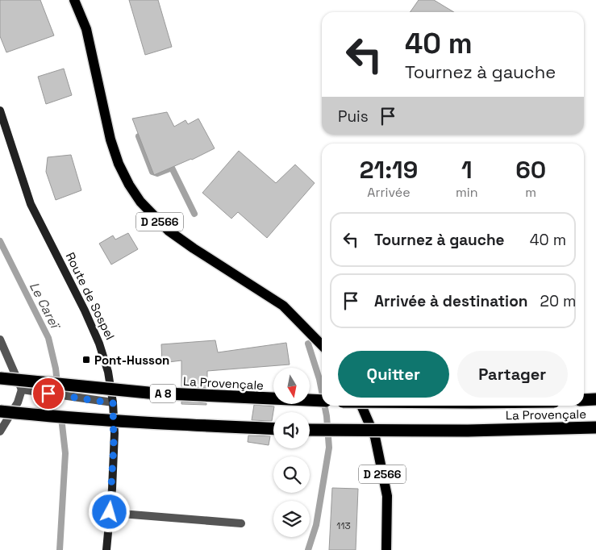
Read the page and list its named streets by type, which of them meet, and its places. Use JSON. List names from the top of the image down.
{
  "streets": {
    "highway": ["La Provençale", "A 8"],
    "main road": ["D 2566"],
    "street": ["Route de Sospel"]
  },
  "water": ["Le Careï"],
  "places": {
    "transit": ["Pont-Husson"]
  },
  "house_numbers": ["113"],
  "north": "bottom",
  "page": {
    "turn": ["40 m", "Tournez à gauche"],
    "then": "Puis",
    "eta": [
      "21:19",
      "Arrivée",
      "1",
      "min",
      "60",
      "m"
    ],
    "list": [
      {
        "name": "Tournez à gauche",
        "value": "40 m"
      },
      {
        "name": "Arrivée à destination",
        "value": "20 m"
      }
    ],
    "buttons": ["Quitter", "Partager"]
  }
}
